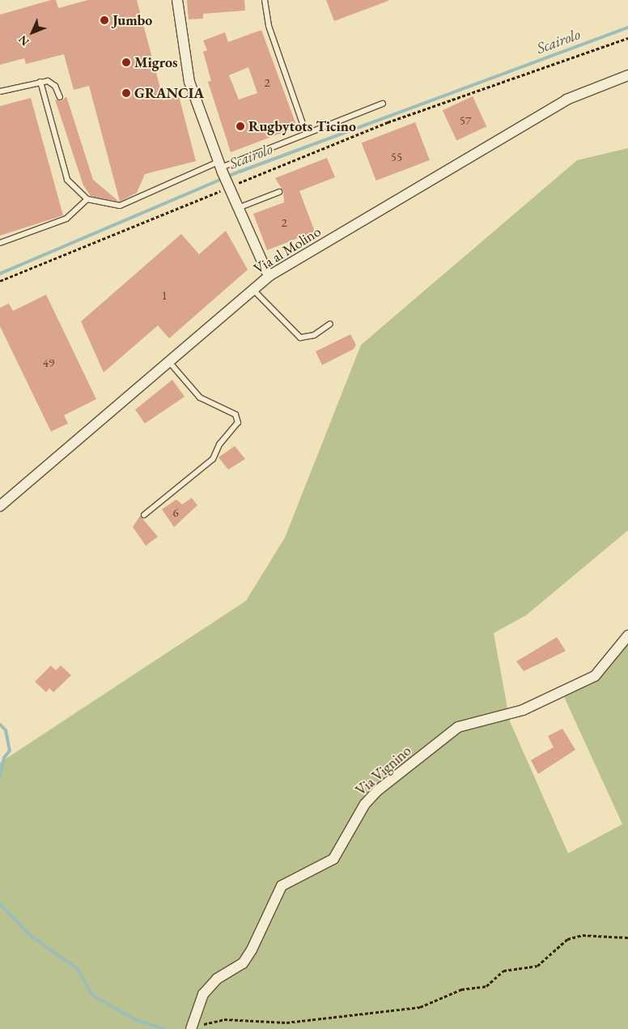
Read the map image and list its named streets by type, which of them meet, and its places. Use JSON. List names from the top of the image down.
{
  "streets": {
    "street": ["Via al Molino", "Via Vignino"]
  },
  "water": ["Scairolo"],
  "places": [
    "Jumbo",
    "Migros",
    "GRANCIA",
    "Rugbytots Ticino"
  ],
  "house_numbers": [
    "2",
    "57",
    "55",
    "2",
    "1",
    "49",
    "6"
  ],
  "north": "bottom left"
}
